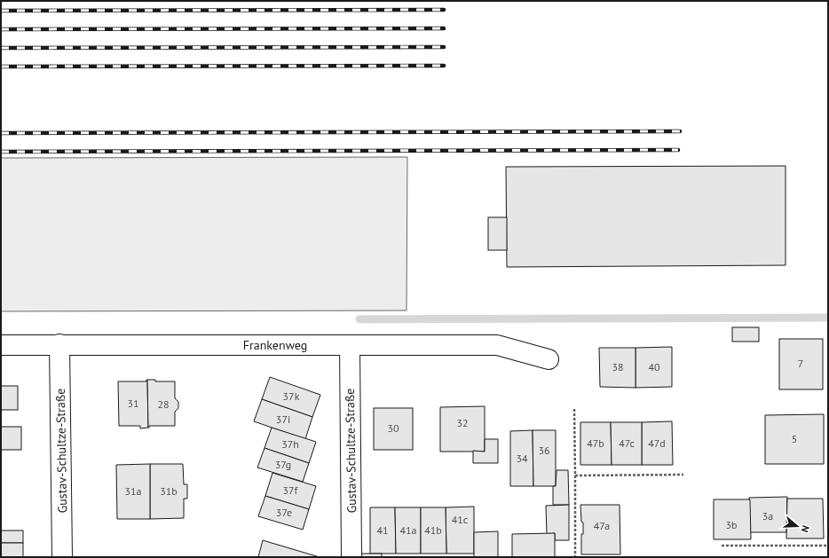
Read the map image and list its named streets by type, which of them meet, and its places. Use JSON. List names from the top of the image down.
{
  "streets": {
    "street": ["Frankenweg", "Gustav-Schultze-Straße"]
  },
  "crossings": [
    ["Frankenweg", "Gustav-Schultze-Straße"]
  ],
  "house_numbers": [
    "7",
    "38",
    "40",
    "37k",
    "31",
    "28",
    "37i",
    "32",
    "30",
    "5",
    "47b",
    "47c",
    "47d",
    "37h",
    "36",
    "34",
    "37g",
    "37f",
    "31a",
    "31b",
    "37e",
    "3a",
    "41c",
    "3b",
    "47a",
    "41",
    "41a",
    "41b"
  ],
  "north": "right"
}
